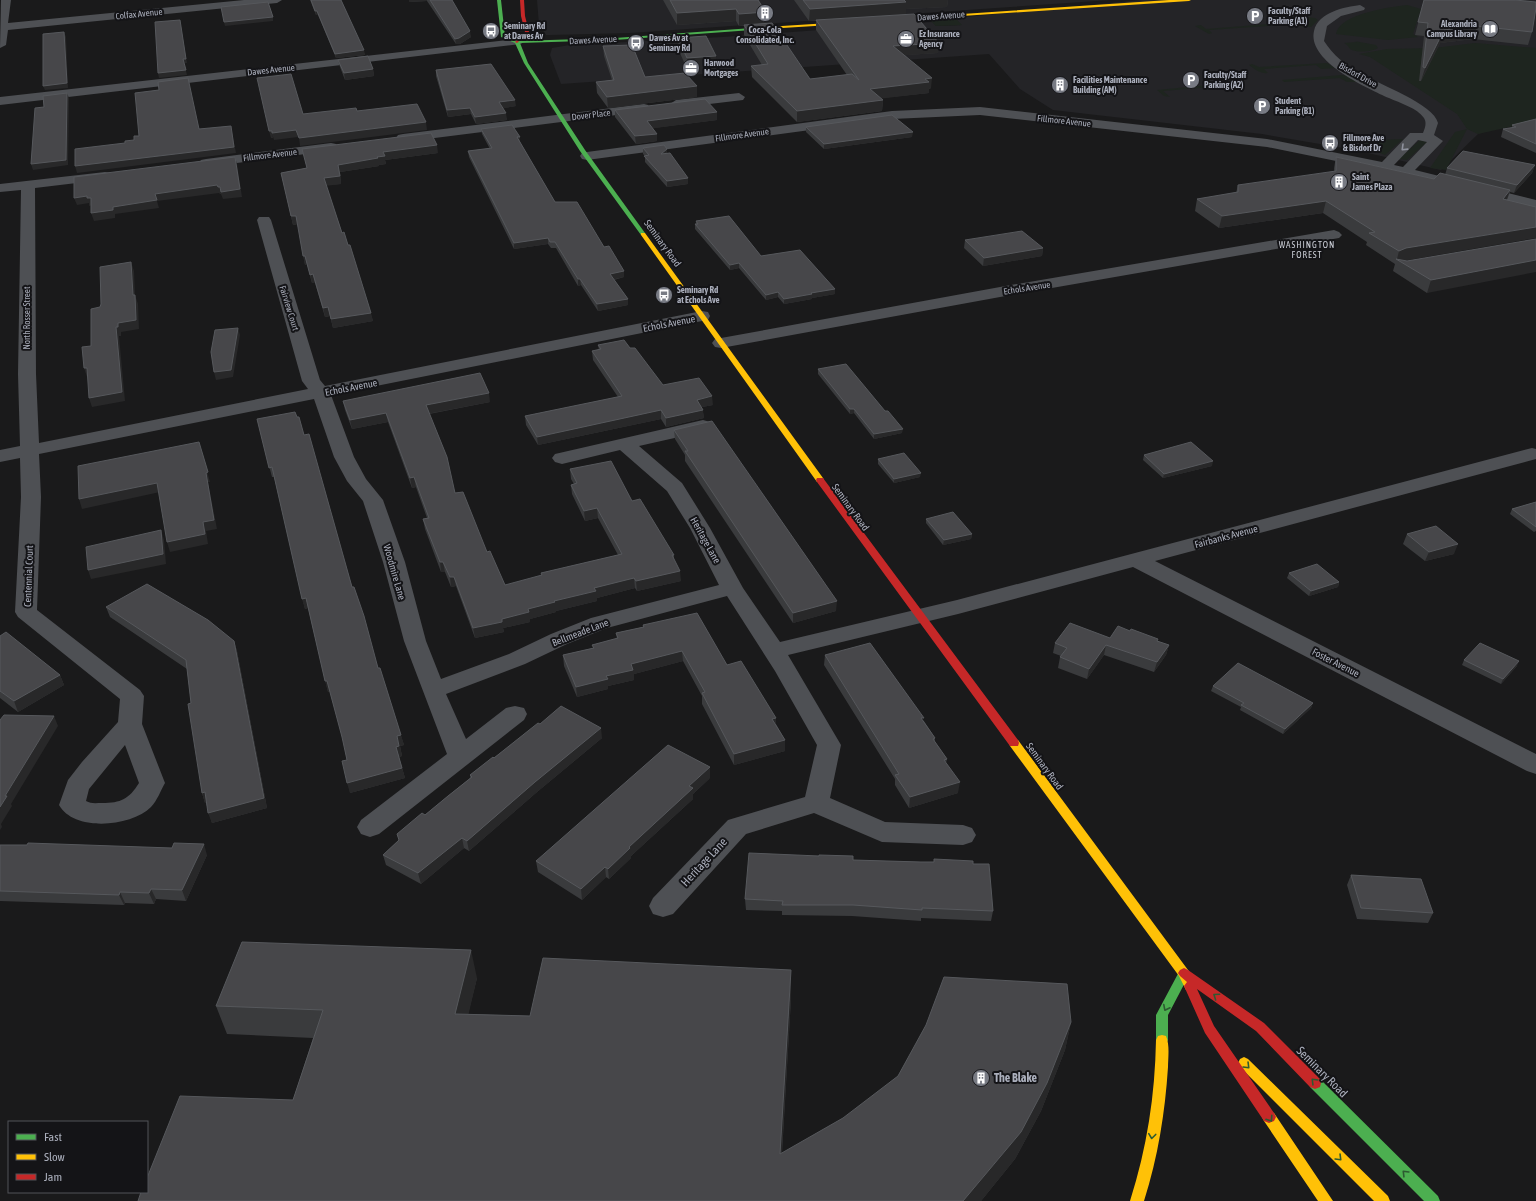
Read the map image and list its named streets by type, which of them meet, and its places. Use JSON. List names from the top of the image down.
{
  "streets": {
    "main road": ["Dawes Avenue", "Seminary Road"],
    "street": [
      "Colfax Avenue",
      "Bisdorf Drive",
      "Dover Place",
      "Fillmore Avenue",
      "Echols Avenue",
      "Fairview Court",
      "North Rosser Street",
      "Fairbanks Avenue",
      "Heritage Lane",
      "Woodmire Lane",
      "Centennial Court",
      "Bellmeade Lane",
      "Foster Avenue"
    ]
  },
  "crossings": [
    ["Dawes Avenue", "Seminary Road"],
    ["Bisdorf Drive", "Fillmore Avenue"],
    ["Dover Place", "Seminary Road"],
    ["Fillmore Avenue", "Seminary Road"],
    ["Seminary Road", "Echols Avenue"],
    ["Seminary Road", "Fairbanks Avenue"],
    ["Echols Avenue", "Fairview Court"],
    ["Echols Avenue", "North Rosser Street"],
    ["Echols Avenue", "Woodmire Lane"],
    ["Echols Avenue", "Centennial Court"],
    ["Fairview Court", "Woodmire Lane"],
    ["North Rosser Street", "Centennial Court"],
    ["Fairbanks Avenue", "Foster Avenue"],
    ["Heritage Lane", "Bellmeade Lane"],
    ["Woodmire Lane", "Bellmeade Lane"]
  ],
  "districts": ["WASHINGTON FOREST"],
  "places": {
    "building": [
      "Coca-Cola Consolidated, Inc.",
      "Facilities Maintenance Building (AM)",
      "Saint James Plaza",
      "The Blake"
    ],
    "parking": ["Faculty/Staff Parking (A1)", "Faculty/Staff Parking (A2)", "Student Parking (B1)"],
    "library": ["Alexandria Campus Library"],
    "bus stop": [
      "Seminary Rd at Dawes Av",
      "Dawes Av at Seminary Rd",
      "Fillmore Ave & Bisdorf Dr",
      "Seminary Rd at Echols Ave"
    ],
    "office": ["Ez Insurance Agency", "Harwood Mortgages"]
  },
  "legend": ["Fast", "Slow", "Jam"]
}
